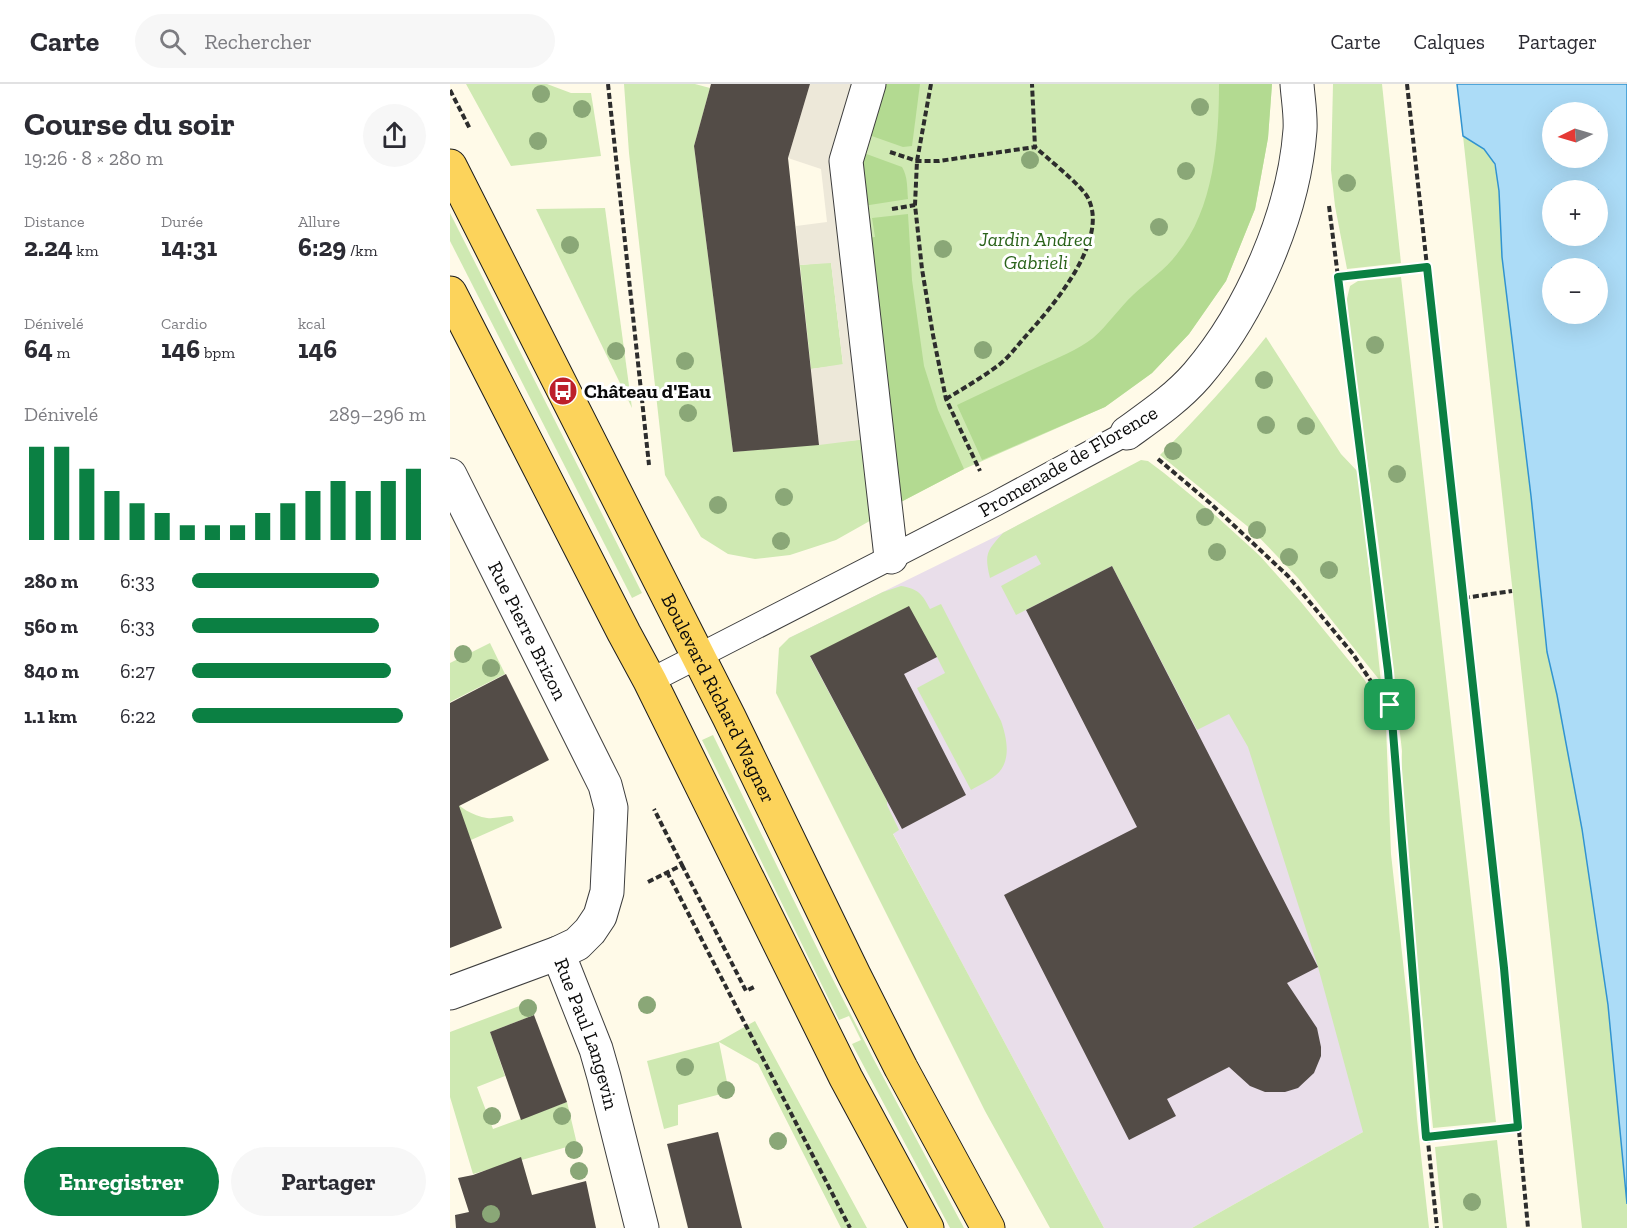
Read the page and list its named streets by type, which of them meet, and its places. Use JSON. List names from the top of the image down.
{
  "streets": {
    "main road": ["Boulevard Richard Wagner"],
    "street": ["Promenade de Florence", "Rue Pierre Brizon", "Rue Paul Langevin"]
  },
  "crossings": [
    ["Promenade de Florence", "Boulevard Richard Wagner"],
    ["Rue Pierre Brizon", "Rue Paul Langevin"]
  ],
  "parks": ["Jardin Andrea Gabrieli"],
  "places": {
    "bus stop": ["Château d'Eau"]
  },
  "north": "left",
  "page": {
    "header": "Carte",
    "search": "Rechercher",
    "nav": ["Carte", "Calques", "Partager"],
    "heading": ["Course du soir", "19:26 · 8 × 280 m"],
    "map_buttons": ["+", "−"],
    "stats": [
      ["Distance", "2.24 km"],
      ["Durée", "14:31"],
      ["Allure", "6:29 /km"],
      ["Dénivelé", "64 m"],
      ["Cardio", "146 bpm"],
      ["kcal", "146"]
    ],
    "chart": ["Dénivelé", "289–296 m"],
    "list": [
      {
        "name": "280 m",
        "note": "6:33"
      },
      {
        "name": "560 m",
        "note": "6:33"
      },
      {
        "name": "840 m",
        "note": "6:27"
      },
      {
        "name": "1.1 km",
        "note": "6:22"
      }
    ],
    "buttons": ["Enregistrer", "Partager"]
  }
}
